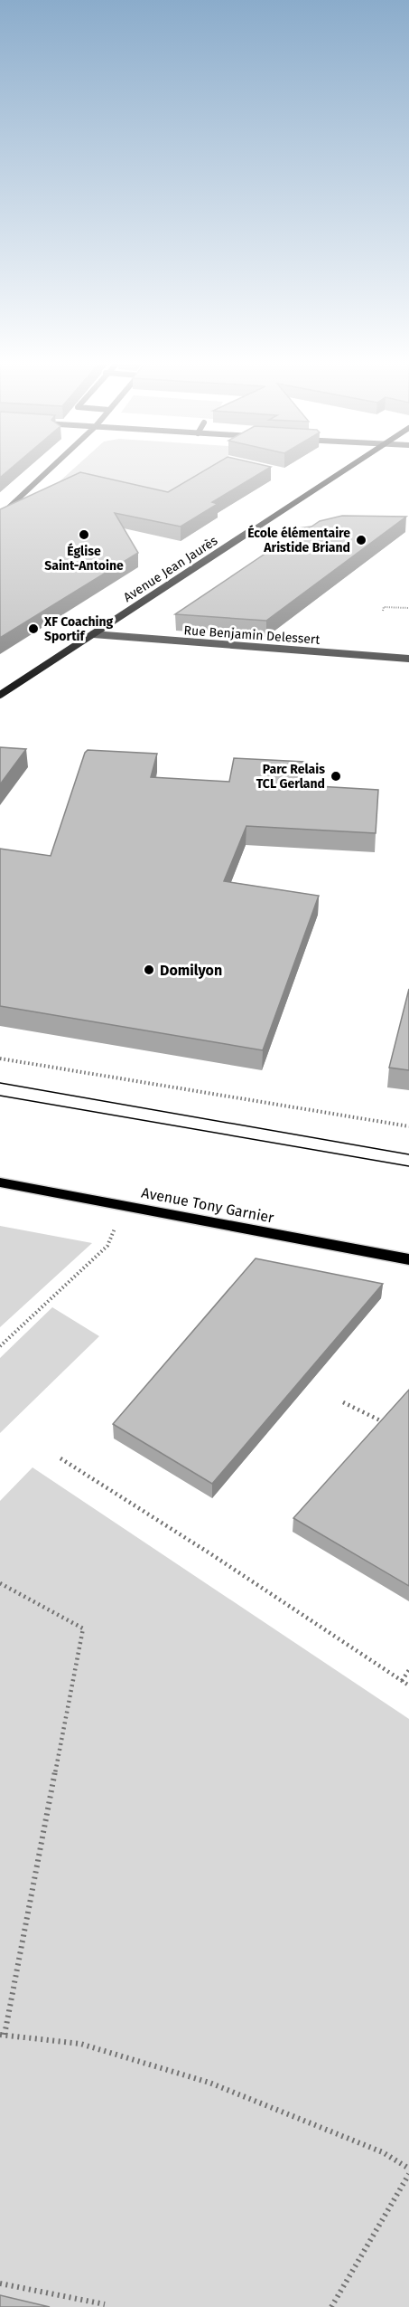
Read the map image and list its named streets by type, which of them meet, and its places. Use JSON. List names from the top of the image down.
{
  "streets": {
    "main road": ["Avenue Jean Jaurès", "Avenue Tony Garnier"],
    "street": ["Rue Benjamin Delessert"]
  },
  "crossings": [
    ["Avenue Jean Jaurès", "Rue Benjamin Delessert"]
  ],
  "places": [
    "Église Saint-Antoine",
    "École élémentaire Aristide Briand",
    "XF Coaching Sportif",
    "Parc Relais TCL Gerland",
    "Domilyon"
  ]
}
